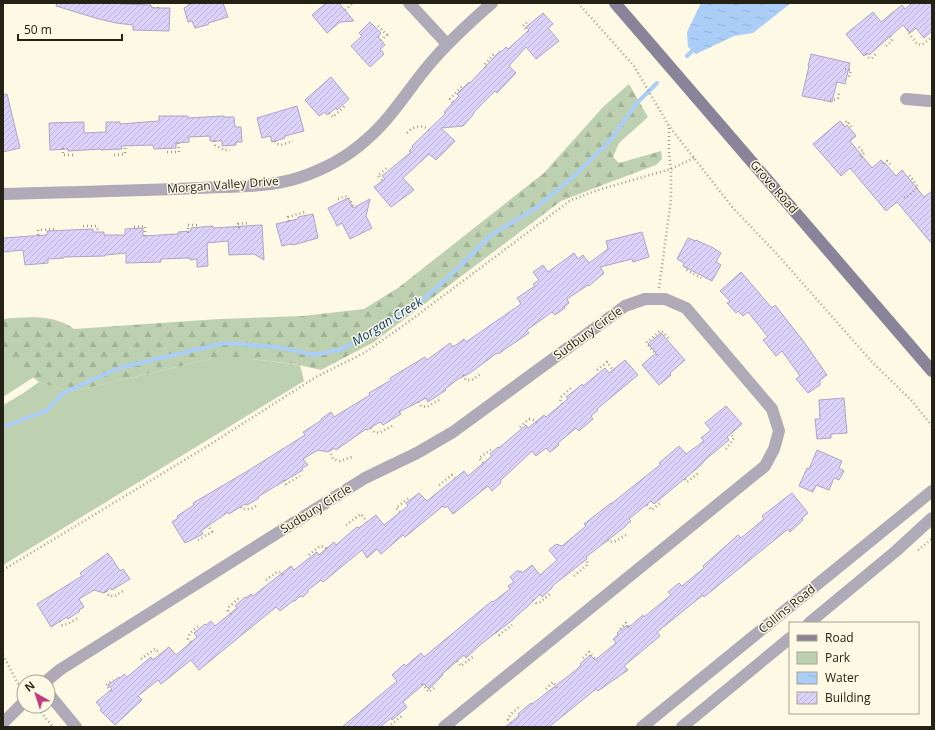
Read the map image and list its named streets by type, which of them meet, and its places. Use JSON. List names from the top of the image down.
{
  "streets": {
    "street": [
      "Morgan Valley Drive",
      "Grove Road",
      "Sudbury Circle",
      "Collins Road"
    ]
  },
  "water": ["Morgan Creek"],
  "legend": [
    "Road",
    "Park",
    "Water",
    "Building"
  ],
  "scale_bar": "50 m",
  "north": "top left"
}
